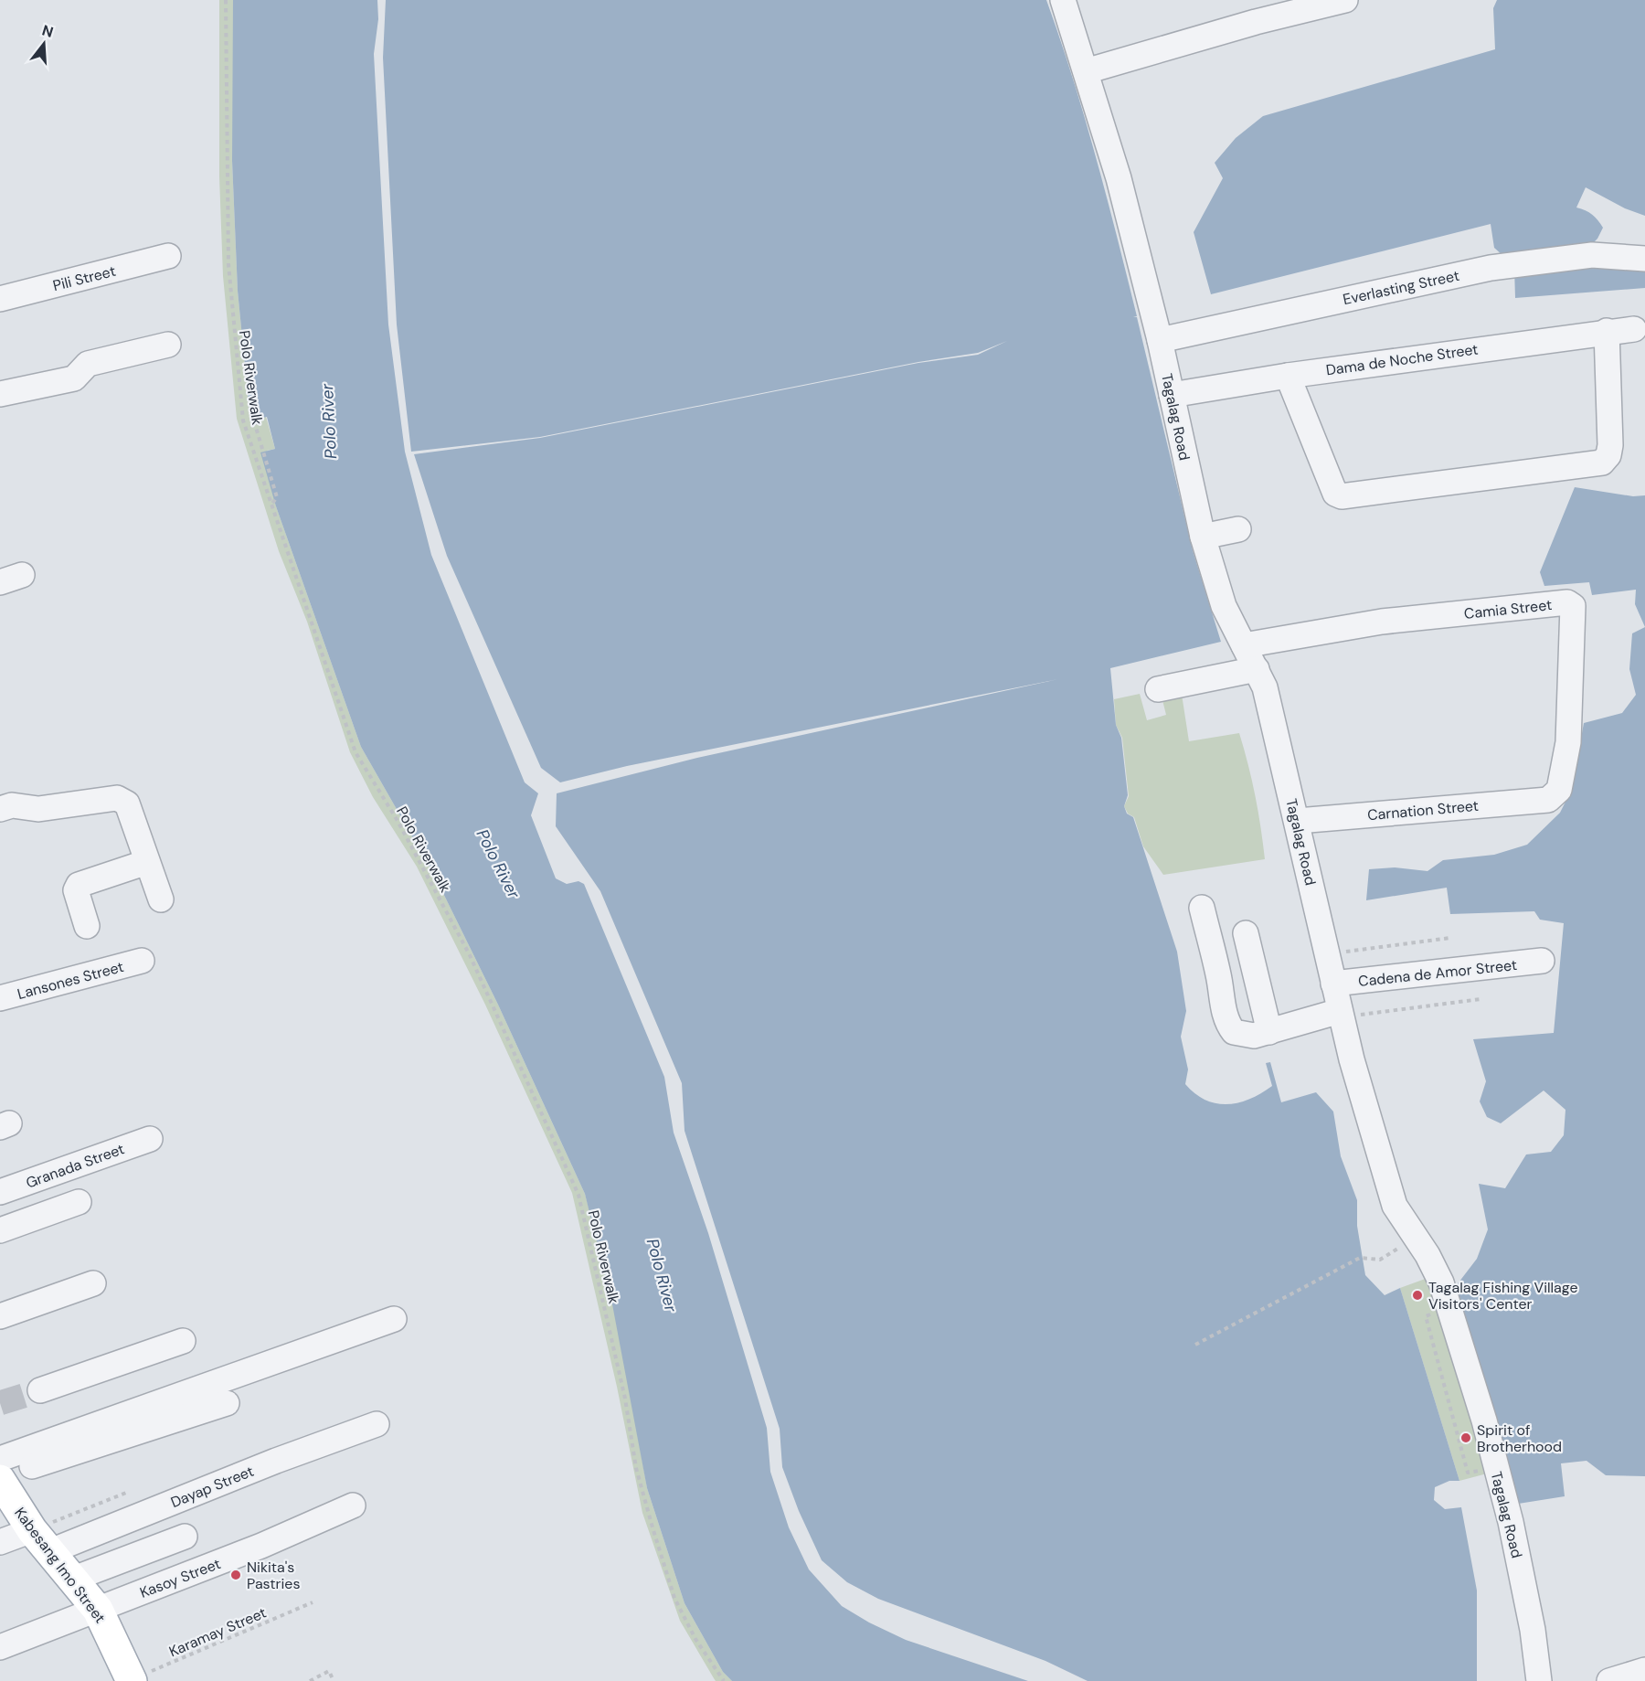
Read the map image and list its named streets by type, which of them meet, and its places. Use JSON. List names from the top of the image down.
{
  "streets": {
    "main road": ["Kabesang Imo Street"],
    "street": [
      "Pili Street",
      "Everlasting Street",
      "Dama de Noche Street",
      "Tagalag Road",
      "Camia Street",
      "Carnation Street",
      "Cadena de Amor Street",
      "Lansones Street",
      "Granada Street",
      "Dayap Street",
      "Kasoy Street"
    ],
    "path": ["Polo Riverwalk", "Karamay Street"]
  },
  "crossings": [
    ["Everlasting Street", "Tagalag Road"],
    ["Dama de Noche Street", "Tagalag Road"],
    ["Tagalag Road", "Camia Street"],
    ["Tagalag Road", "Carnation Street"],
    ["Tagalag Road", "Cadena de Amor Street"],
    ["Camia Street", "Carnation Street"],
    ["Dayap Street", "Kabesang Imo Street"],
    ["Kabesang Imo Street", "Kasoy Street"],
    ["Kabesang Imo Street", "Karamay Street"]
  ],
  "water": ["Polo River"],
  "places": ["Tagalag Fishing Village Visitors' Center", "Spirit of Brotherhood", "Nikita's Pastries"],
  "north": "top"
}
